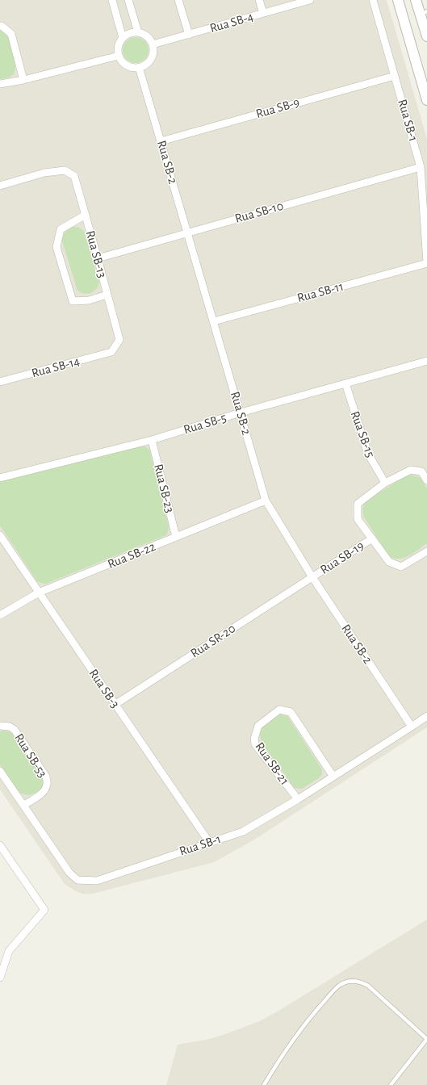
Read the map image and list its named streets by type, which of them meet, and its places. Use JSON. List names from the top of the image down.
{
  "streets": {
    "street": [
      "Rua SB-4",
      "Rua SB-9",
      "Rua SB-1",
      "Rua SB-2",
      "Rua SB-10",
      "Rua SB-13",
      "Rua SB-11",
      "Rua SB-14",
      "Rua SB-5",
      "Rua SB-15",
      "Rua SB-23",
      "Rua SB-22",
      "Rua SB-19",
      "Rua SR-20",
      "Rua SB-3",
      "Rua SB-53",
      "Rua SB-21"
    ]
  },
  "crossings": [
    ["Rua SB-4", "Rua SB-2"],
    ["Rua SB-9", "Rua SB-1"],
    ["Rua SB-9", "Rua SB-2"],
    ["Rua SB-1", "Rua SB-2"],
    ["Rua SB-1", "Rua SB-10"],
    ["Rua SB-1", "Rua SB-11"],
    ["Rua SB-1", "Rua SB-3"],
    ["Rua SB-1", "Rua SB-53"],
    ["Rua SB-1", "Rua SB-21"],
    ["Rua SB-2", "Rua SB-10"],
    ["Rua SB-2", "Rua SB-11"],
    ["Rua SB-2", "Rua SB-5"],
    ["Rua SB-2", "Rua SB-22"],
    ["Rua SB-2", "Rua SB-19"],
    ["Rua SB-2", "Rua SR-20"],
    ["Rua SB-10", "Rua SB-13"],
    ["Rua SB-13", "Rua SB-14"],
    ["Rua SB-5", "Rua SB-15"],
    ["Rua SB-5", "Rua SB-23"],
    ["Rua SB-15", "Rua SB-19"],
    ["Rua SB-23", "Rua SB-22"],
    ["Rua SB-22", "Rua SB-3"],
    ["Rua SB-19", "Rua SR-20"],
    ["Rua SR-20", "Rua SB-3"]
  ]
}
